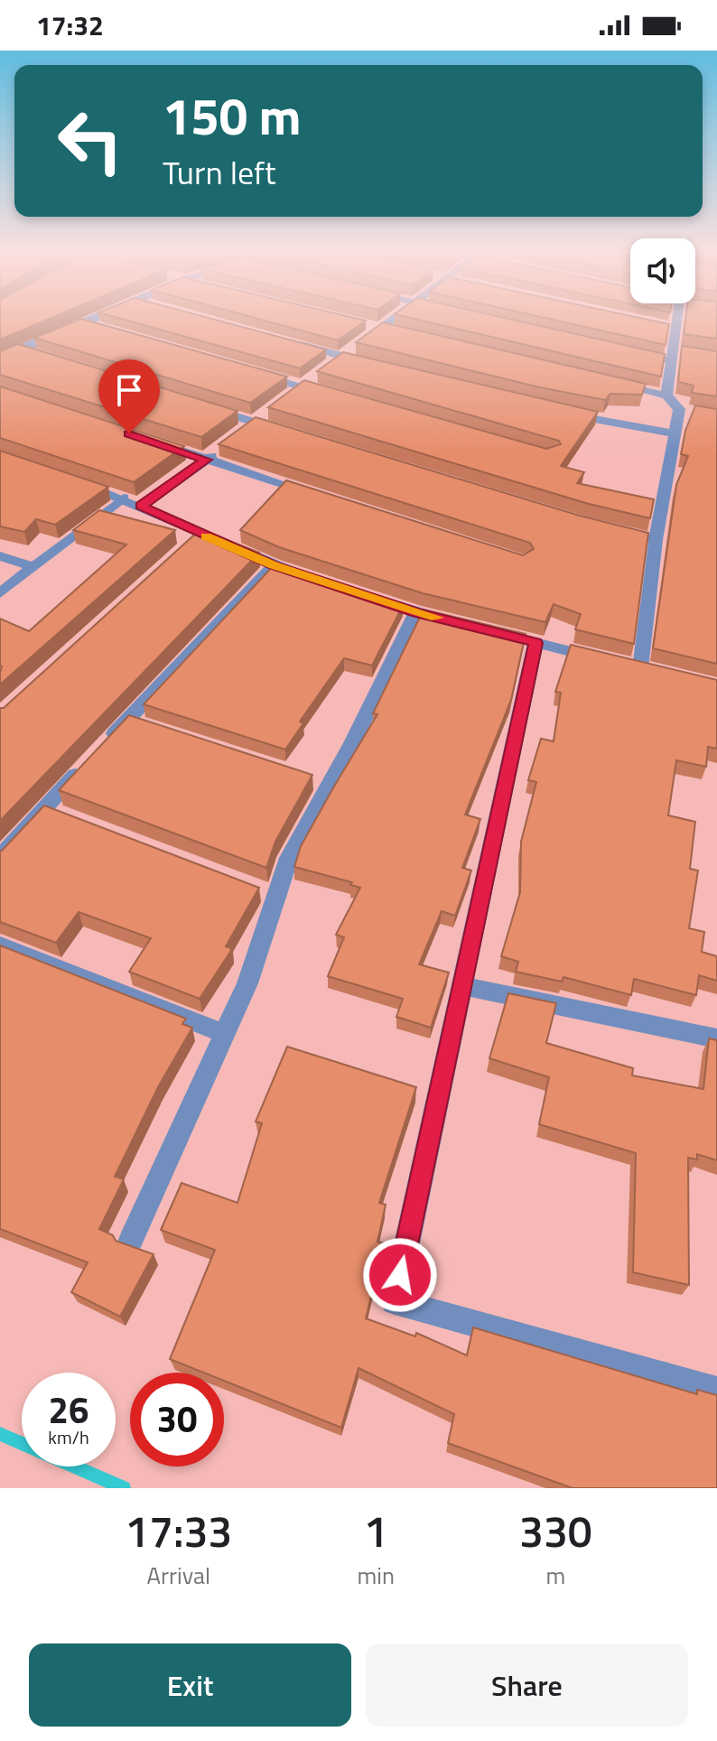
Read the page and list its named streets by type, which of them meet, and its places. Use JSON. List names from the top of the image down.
{
  "page": {
    "status": "17:32",
    "turn": ["150 m", "Turn left"],
    "speed": "26 km/h",
    "limit": "30",
    "eta": [
      "17:33",
      "Arrival",
      "1",
      "min",
      "330",
      "m"
    ],
    "buttons": ["Exit", "Share"]
  }
}
